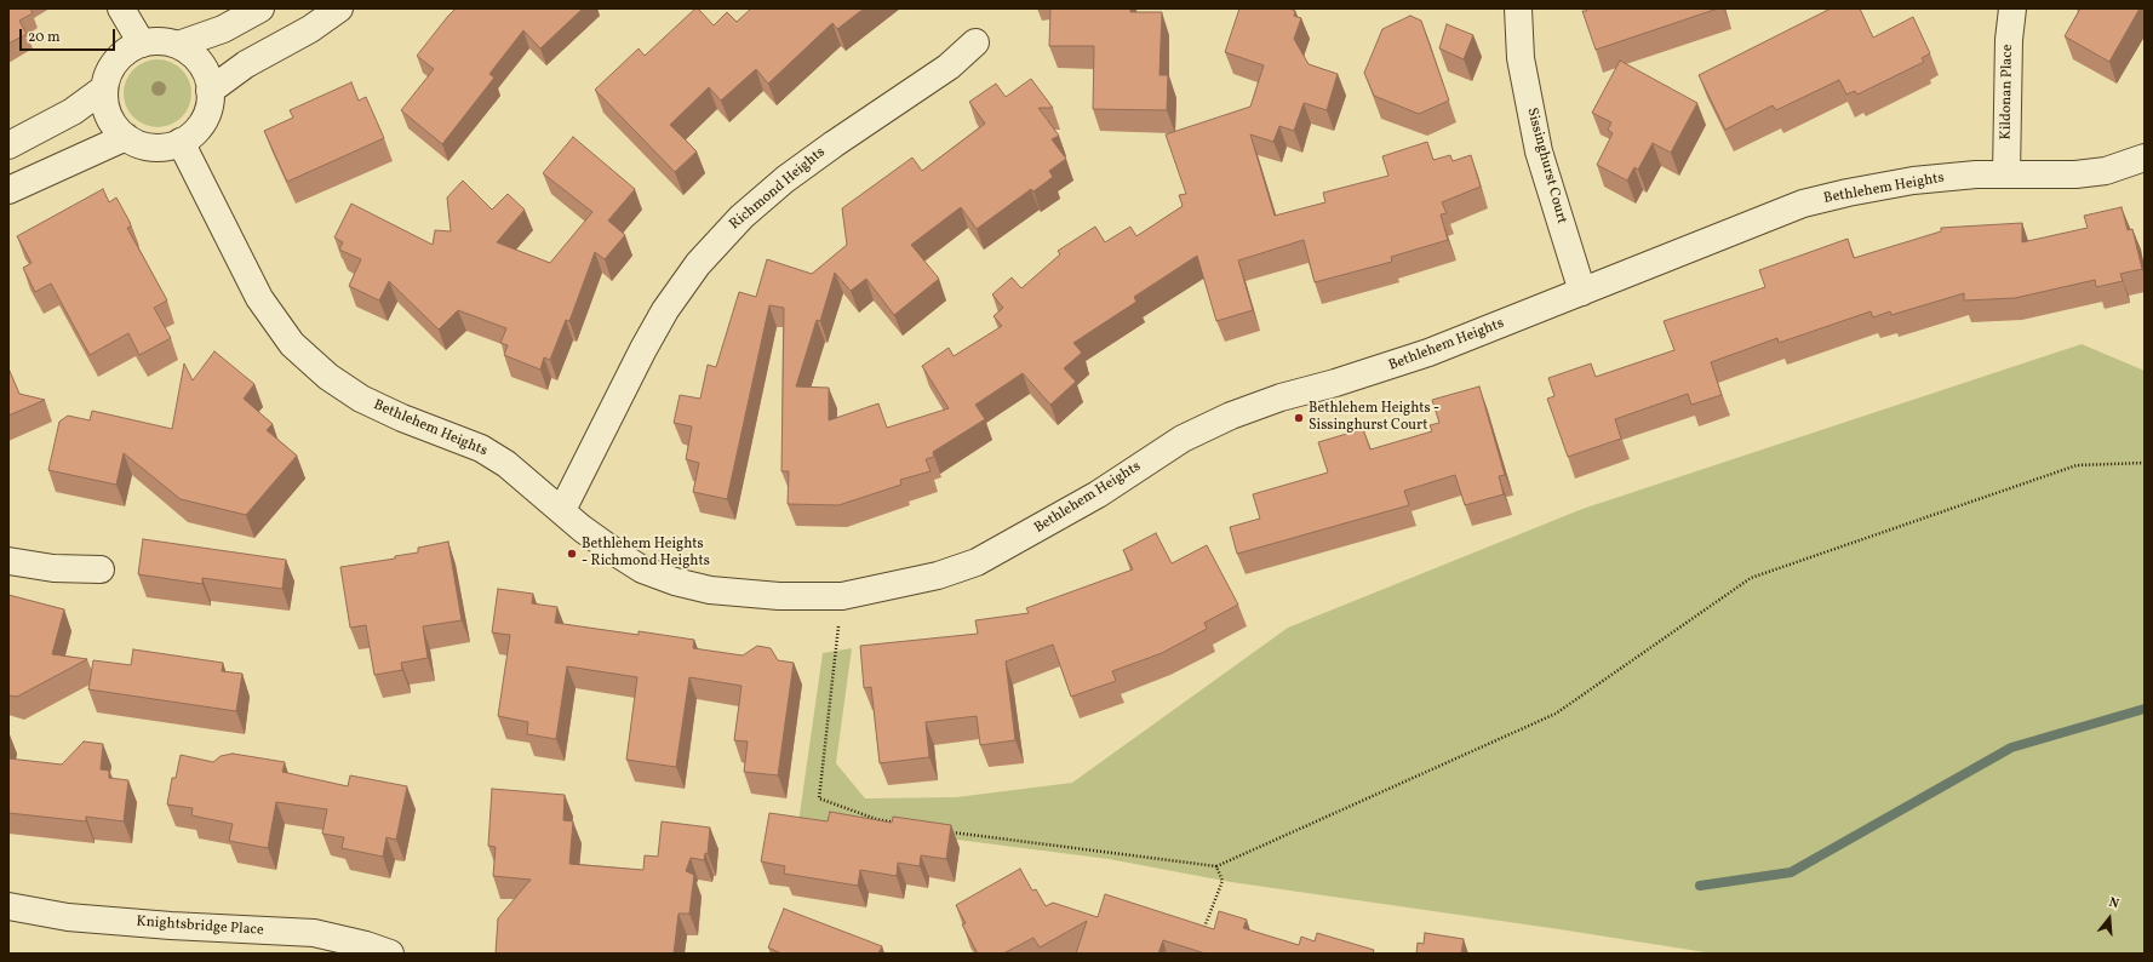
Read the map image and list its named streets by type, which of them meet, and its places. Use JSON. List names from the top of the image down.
{
  "streets": {
    "street": [
      "Kildonan Place",
      "Sissinghurst Court",
      "Richmond Heights",
      "Bethlehem Heights",
      "Knightsbridge Place"
    ]
  },
  "crossings": [
    ["Kildonan Place", "Bethlehem Heights"],
    ["Sissinghurst Court", "Bethlehem Heights"],
    ["Richmond Heights", "Bethlehem Heights"]
  ],
  "places": ["Bethlehem Heights - Sissinghurst Court", "Bethlehem Heights - Richmond Heights"],
  "scale_bar": "20 m",
  "north": "top"
}
